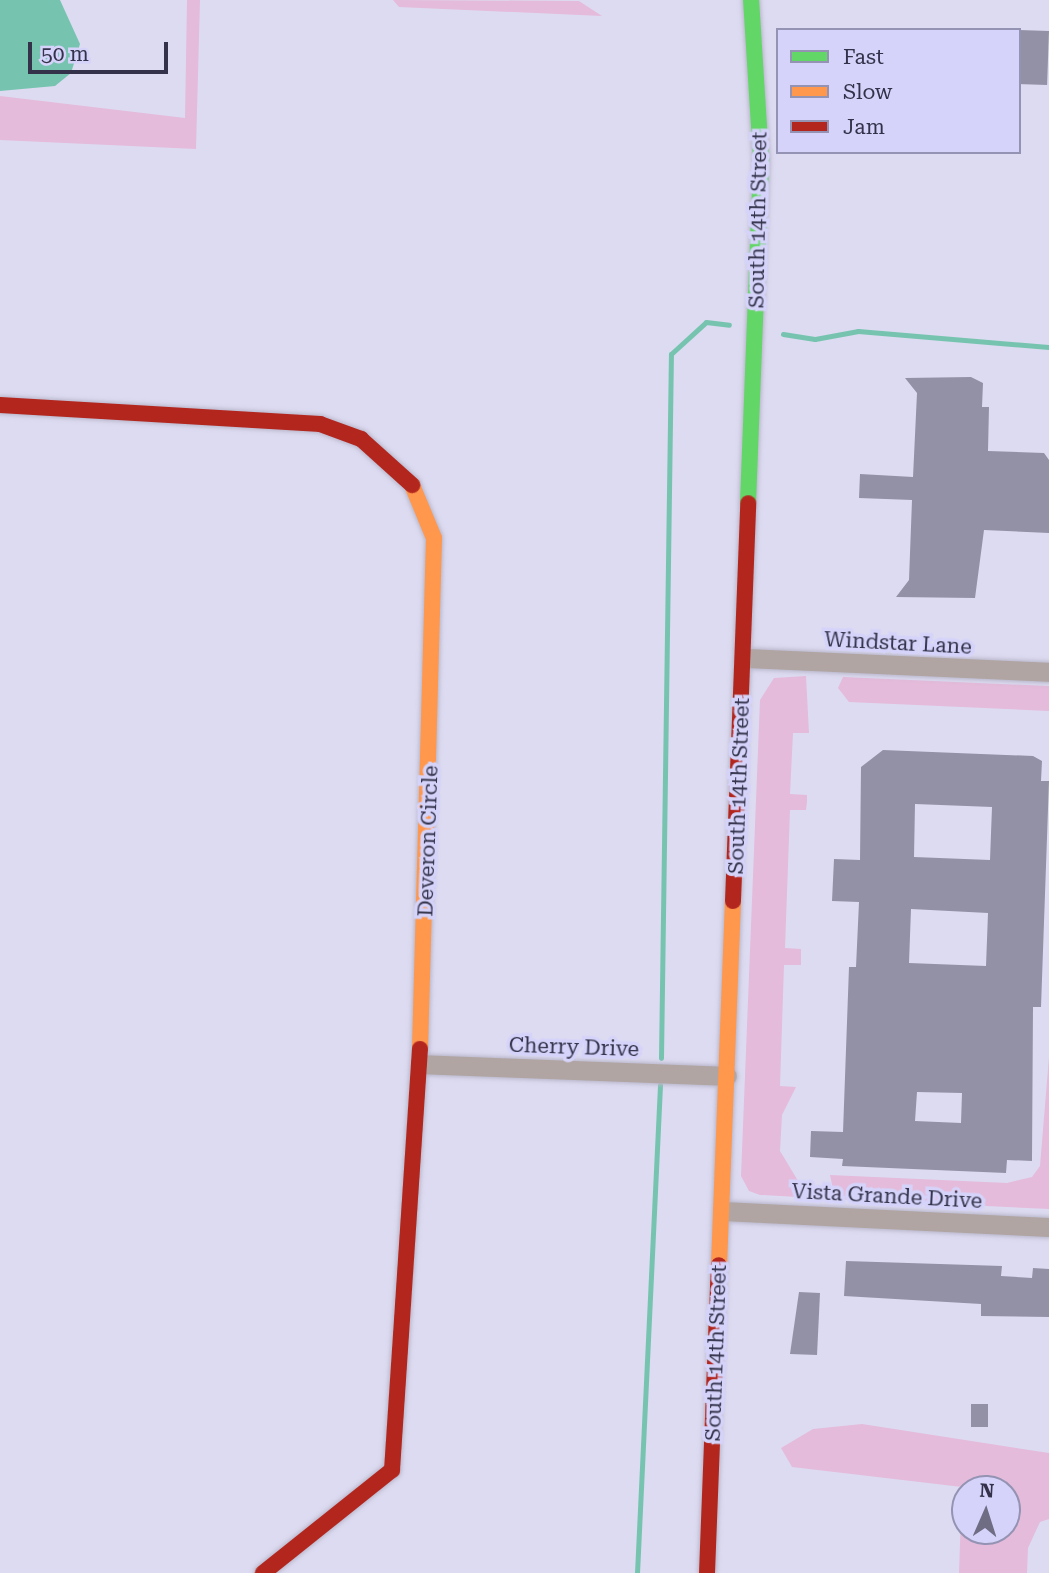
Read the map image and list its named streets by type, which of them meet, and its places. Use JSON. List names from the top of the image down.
{
  "streets": {
    "street": [
      "South 14th Street",
      "Windstar Lane",
      "Deveron Circle",
      "Cherry Drive",
      "Vista Grande Drive"
    ]
  },
  "crossings": [
    ["South 14th Street", "Windstar Lane"],
    ["South 14th Street", "Cherry Drive"],
    ["South 14th Street", "Vista Grande Drive"],
    ["Deveron Circle", "Cherry Drive"]
  ],
  "legend": ["Fast", "Slow", "Jam"],
  "scale_bar": "50 m",
  "north": "top"
}
